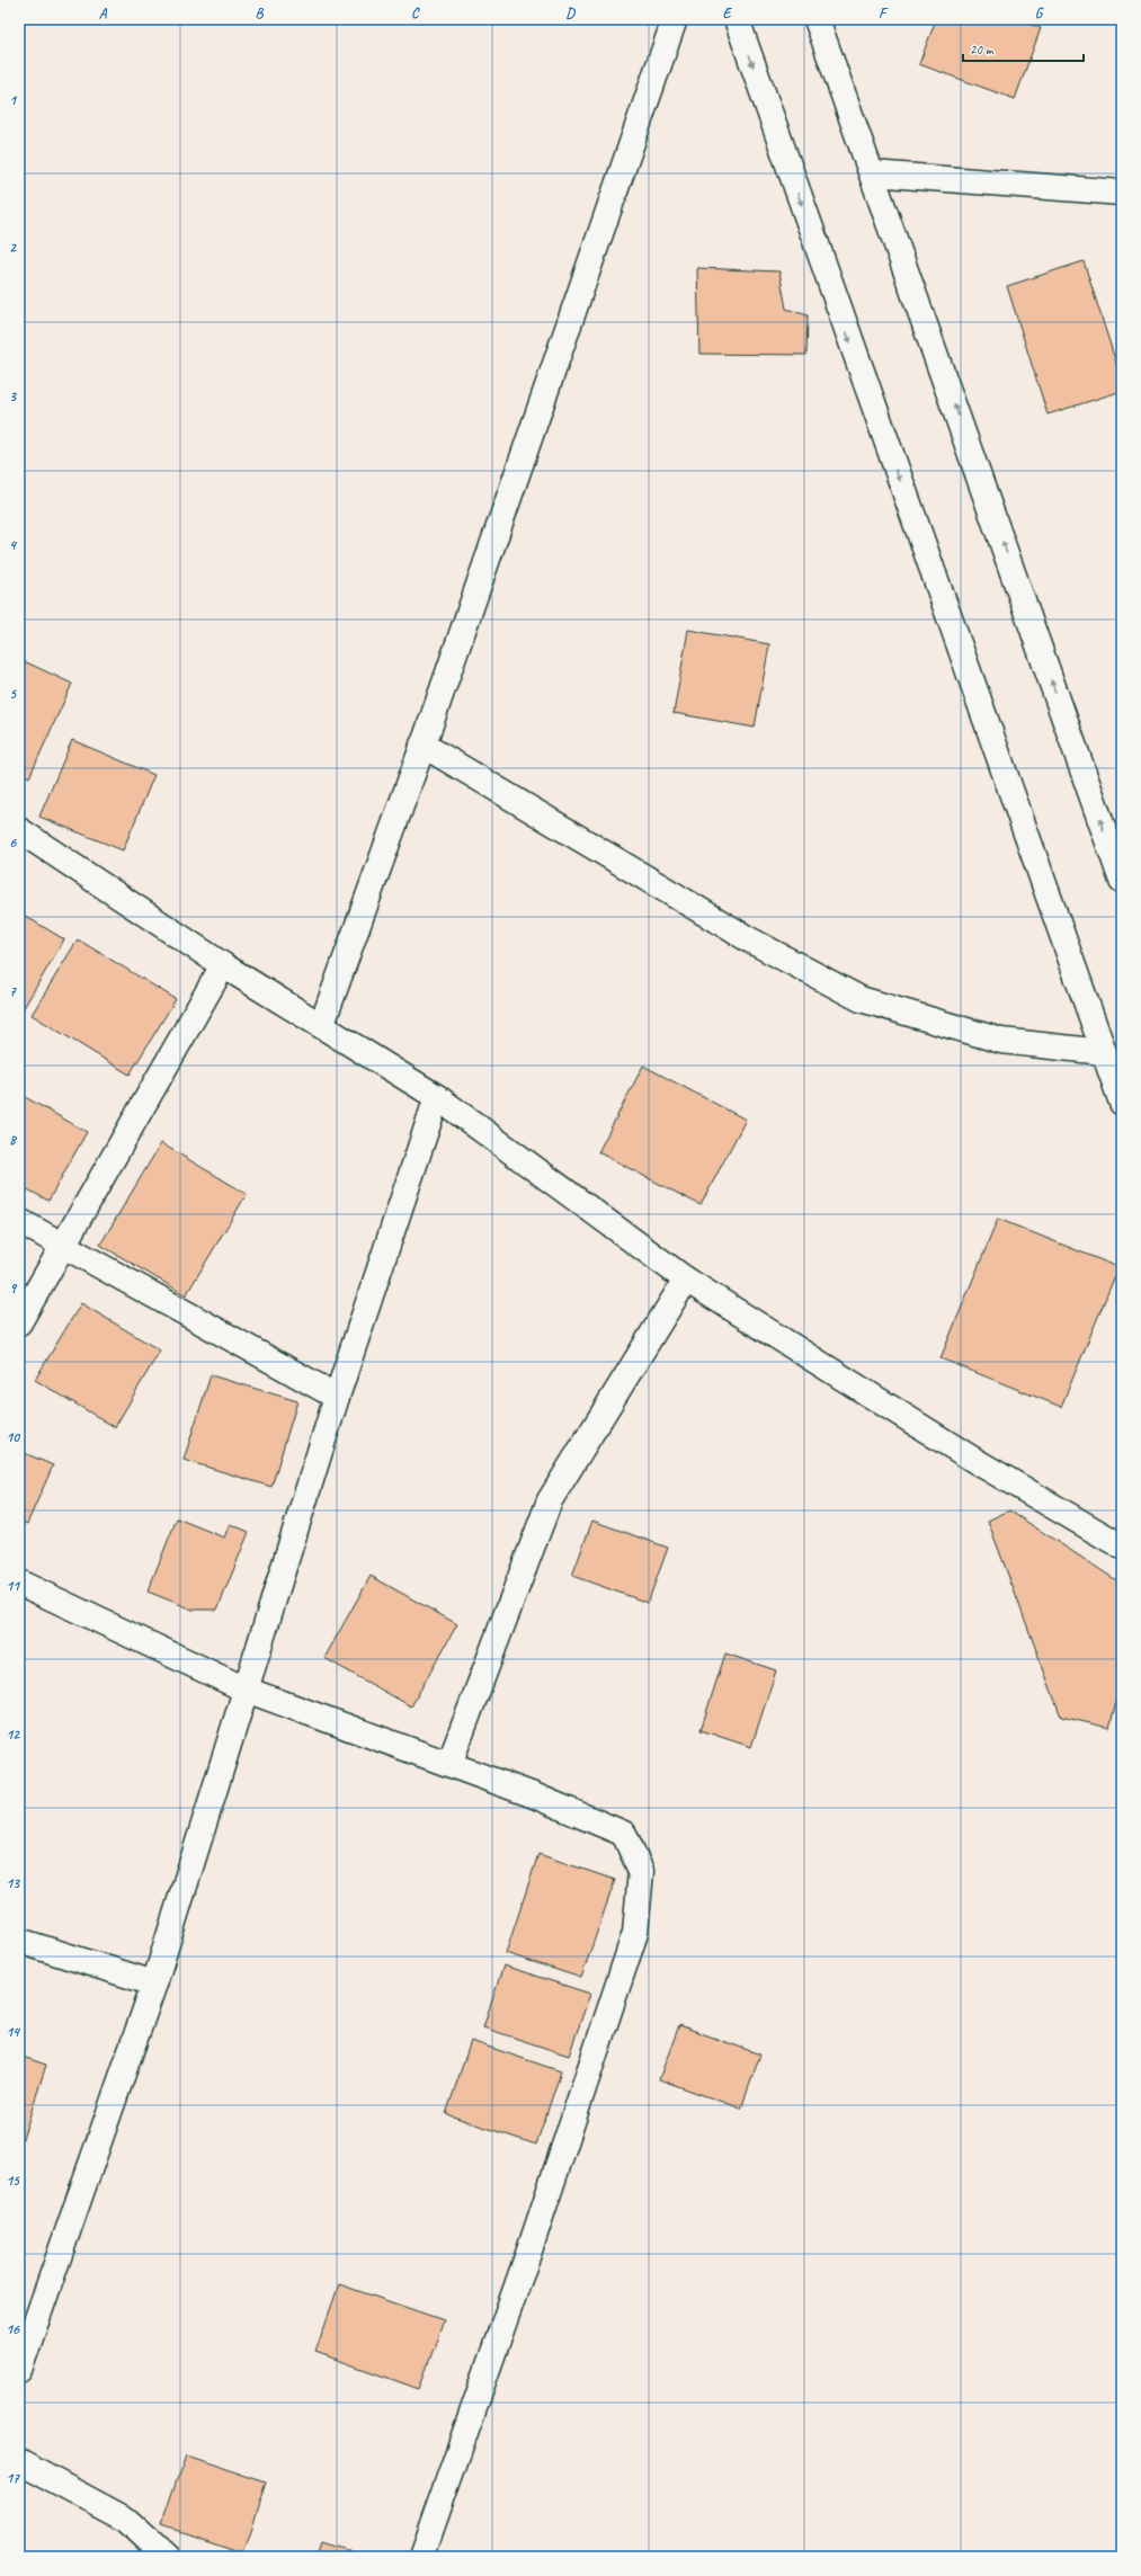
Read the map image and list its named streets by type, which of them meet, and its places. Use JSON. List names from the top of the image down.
{
  "scale_bar": "20 m",
  "grid": {
    "columns": [
      "A",
      "B",
      "C",
      "D",
      "E",
      "F",
      "G"
    ],
    "rows": [
      "1",
      "2",
      "3",
      "4",
      "5",
      "6",
      "7",
      "8",
      "9",
      "10",
      "11",
      "12",
      "13",
      "14",
      "15",
      "16",
      "17"
    ]
  }
}
